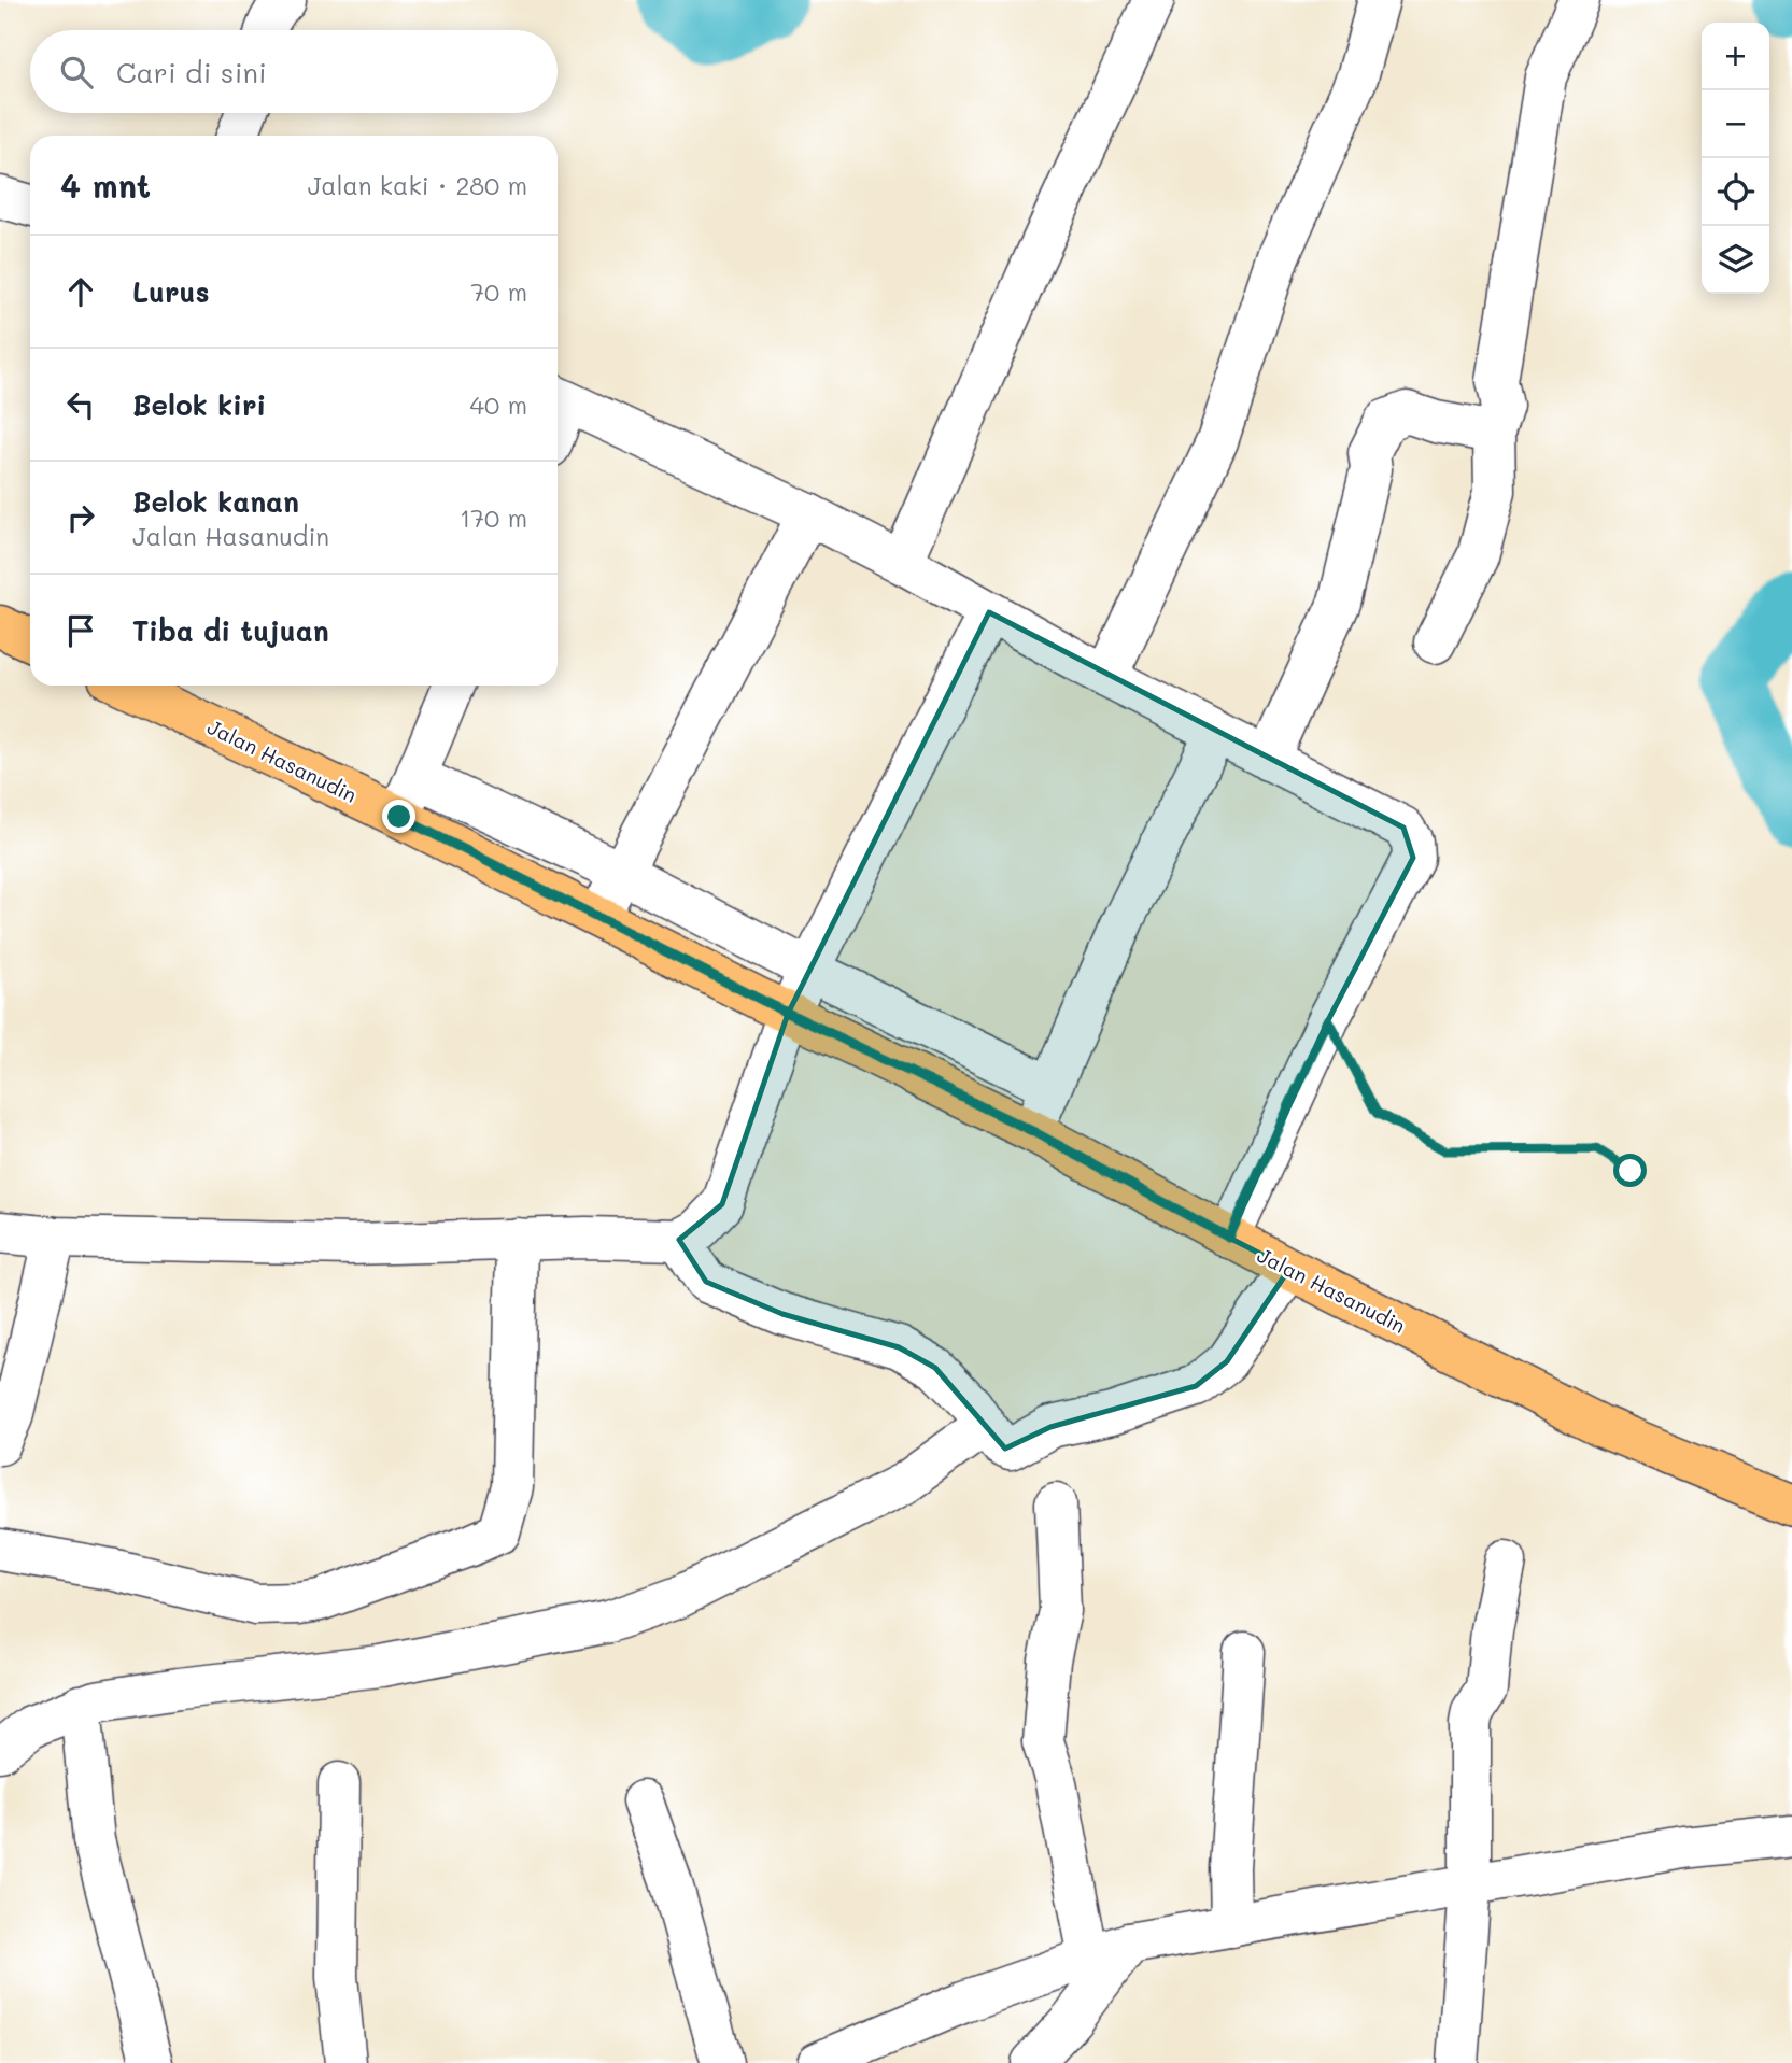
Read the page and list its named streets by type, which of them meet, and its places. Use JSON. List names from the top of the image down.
{
  "streets": {
    "main road": ["Jalan Hasanudin"]
  },
  "page": {
    "map_buttons": ["+", "−"],
    "search": "Cari di sini",
    "heading": ["4 mnt", "Jalan kaki · 280 m"],
    "list": [
      ["Lurus", "70 m"],
      ["Belok kiri", "40 m"],
      ["Belok kanan", "Jalan Hasanudin", "170 m"],
      "Tiba di tujuan"
    ]
  }
}
